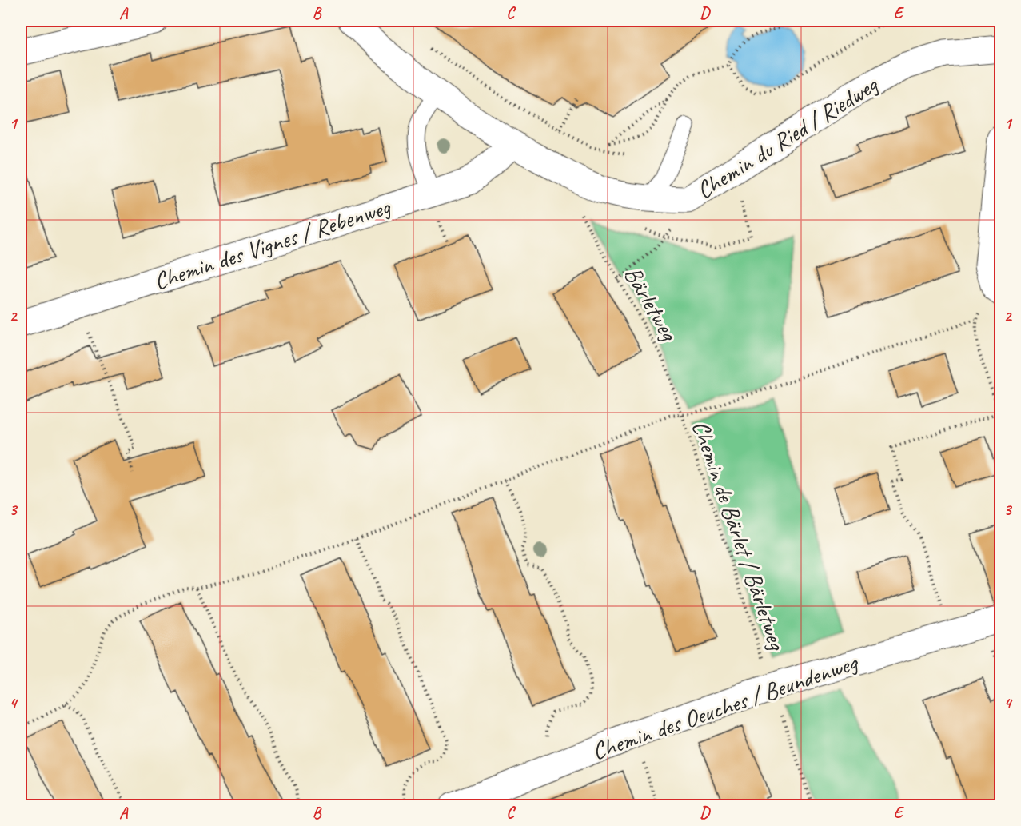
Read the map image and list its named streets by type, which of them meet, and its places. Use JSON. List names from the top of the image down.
{
  "streets": {
    "street": ["Chemin du Ried / Riedweg", "Chemin des Vignes / Rebenweg", "Chemin des Oeuches / Beundenweg"],
    "path": ["Bärletweg", "Chemin de Bärlet / Bärletweg"]
  },
  "crossings": [
    ["Chemin du Ried / Riedweg", "Chemin des Vignes / Rebenweg"],
    ["Bärletweg", "Chemin de Bärlet / Bärletweg"]
  ],
  "grid": {
    "columns": [
      "A",
      "B",
      "C",
      "D",
      "E"
    ],
    "rows": [
      "1",
      "2",
      "3",
      "4"
    ]
  }
}
